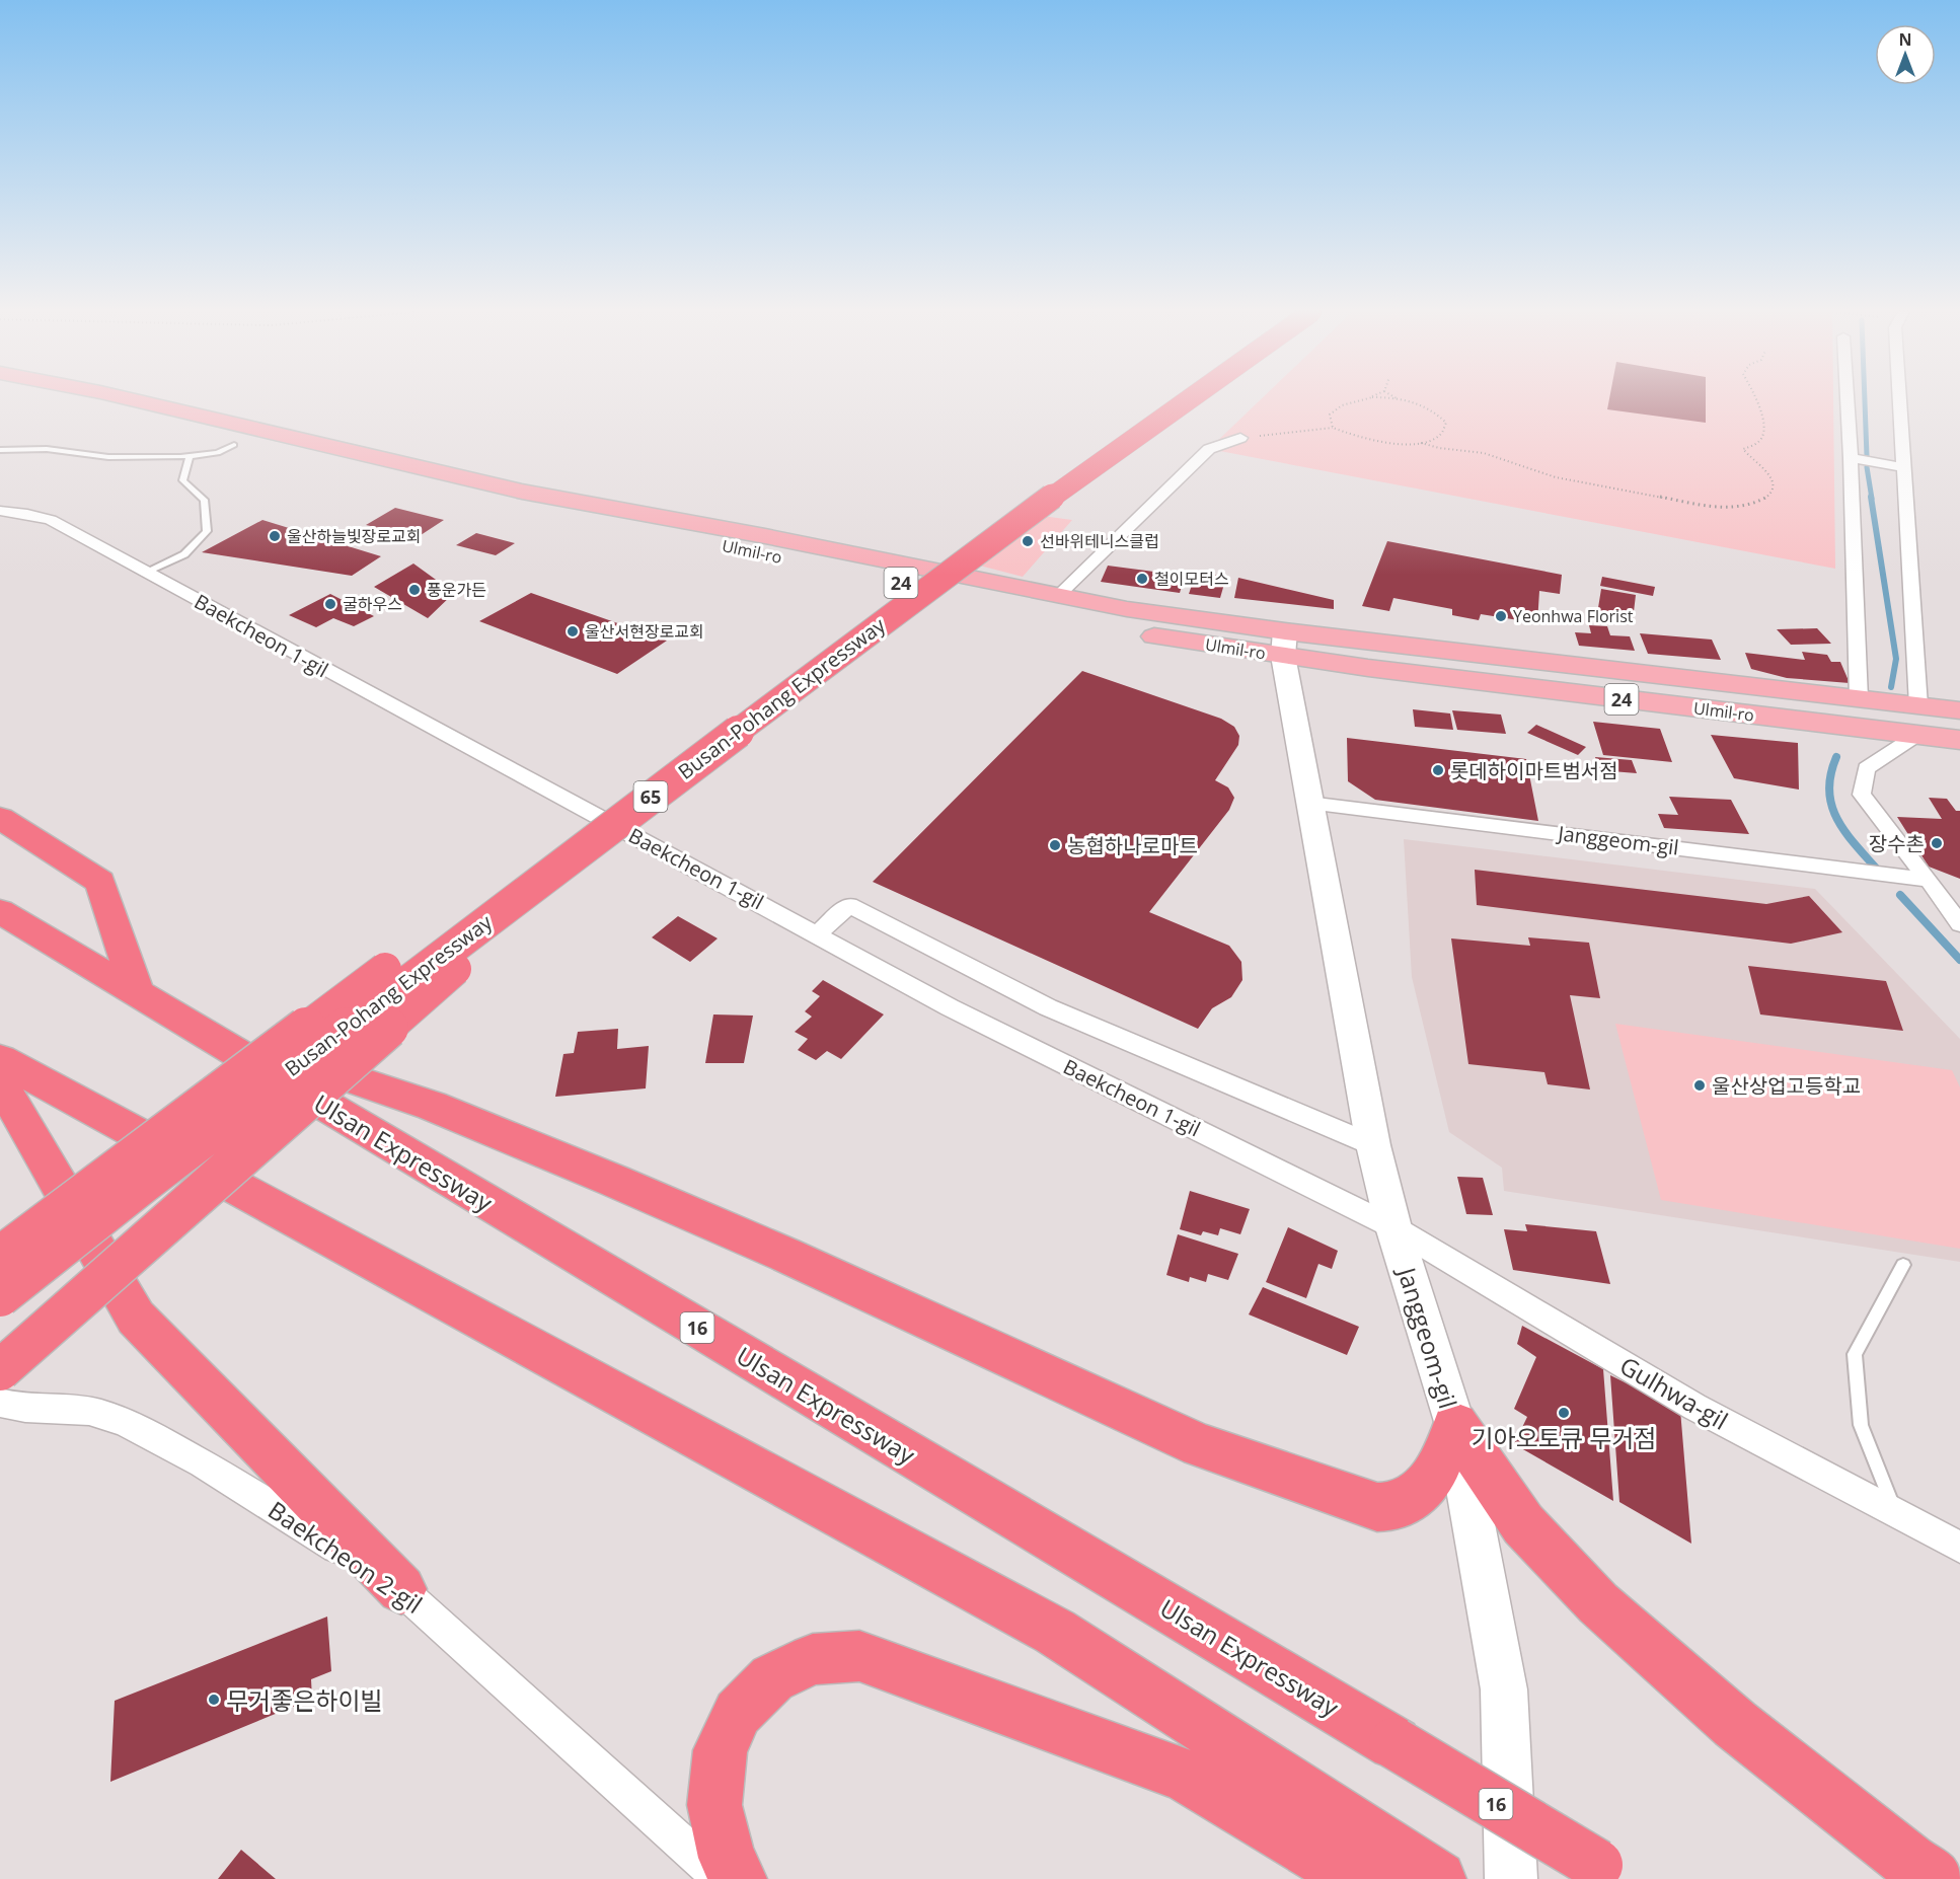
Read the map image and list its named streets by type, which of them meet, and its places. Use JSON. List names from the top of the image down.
{
  "streets": {
    "highway": [
      "Busan-Pohang Expressway",
      "65",
      "Ulsan Expressway",
      "16"
    ],
    "main road": ["Ulmil-ro", "24", "Janggeom-gil"],
    "street": ["Baekcheon 1-gil", "Gulhwa-gil", "Baekcheon 2-gil"]
  },
  "crossings": [
    ["Ulmil-ro", "Janggeom-gil"],
    ["Baekcheon 1-gil", "Janggeom-gil"],
    ["Baekcheon 1-gil", "Gulhwa-gil"],
    ["Janggeom-gil", "Gulhwa-gil"]
  ],
  "places": [
    "울산하늘빛장로교회",
    "선바위테니스클럽",
    "철이모터스",
    "풍운가든",
    "굴하우스",
    "Yeonhwa Florist",
    "울산서현장로교회",
    "롯데하이마트범서점",
    "장수촌",
    "농협하나로마트",
    "울산상업고등학교",
    "기아오토큐 무거점",
    "무거좋은하이빌"
  ],
  "north": "top"
}
